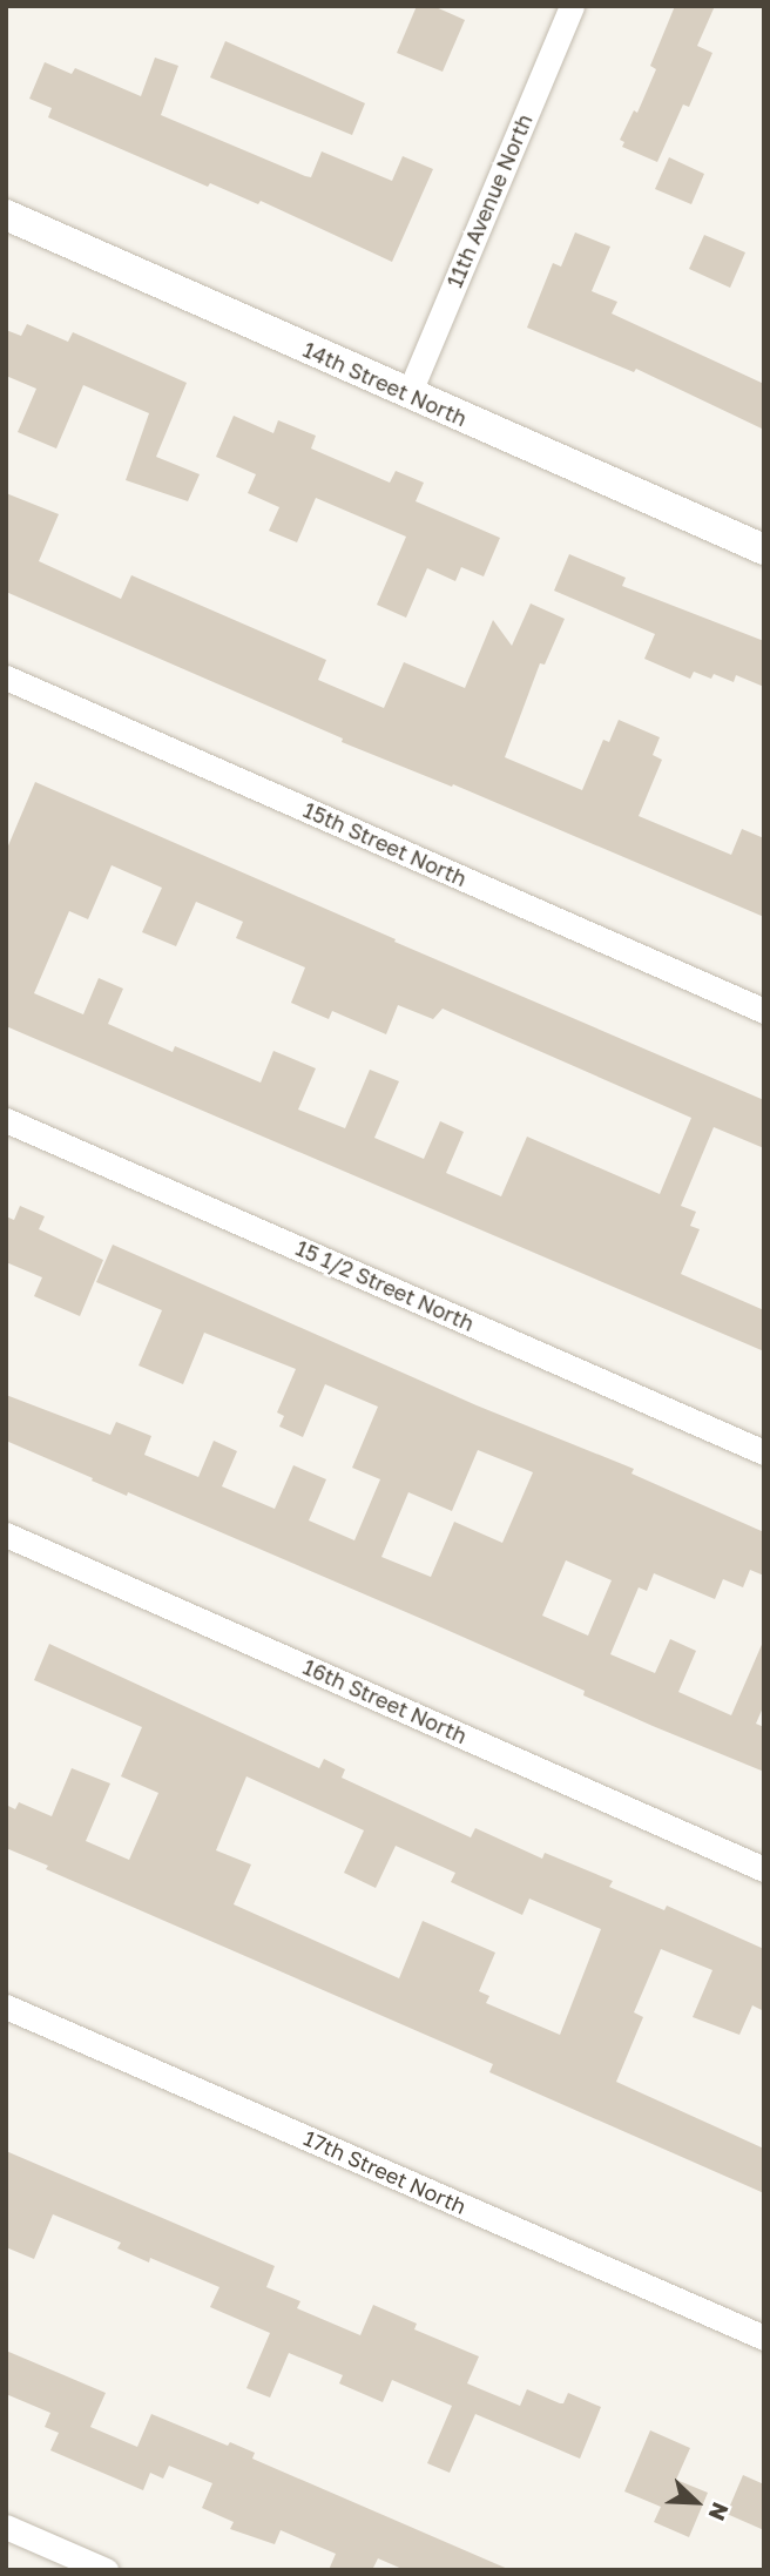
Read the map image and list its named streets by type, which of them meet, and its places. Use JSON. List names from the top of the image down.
{
  "streets": {
    "street": [
      "11th Avenue North",
      "14th Street North",
      "15th Street North",
      "15 1/2 Street North",
      "16th Street North",
      "17th Street North"
    ]
  },
  "crossings": [
    ["11th Avenue North", "14th Street North"]
  ],
  "north": "bottom right"
}
